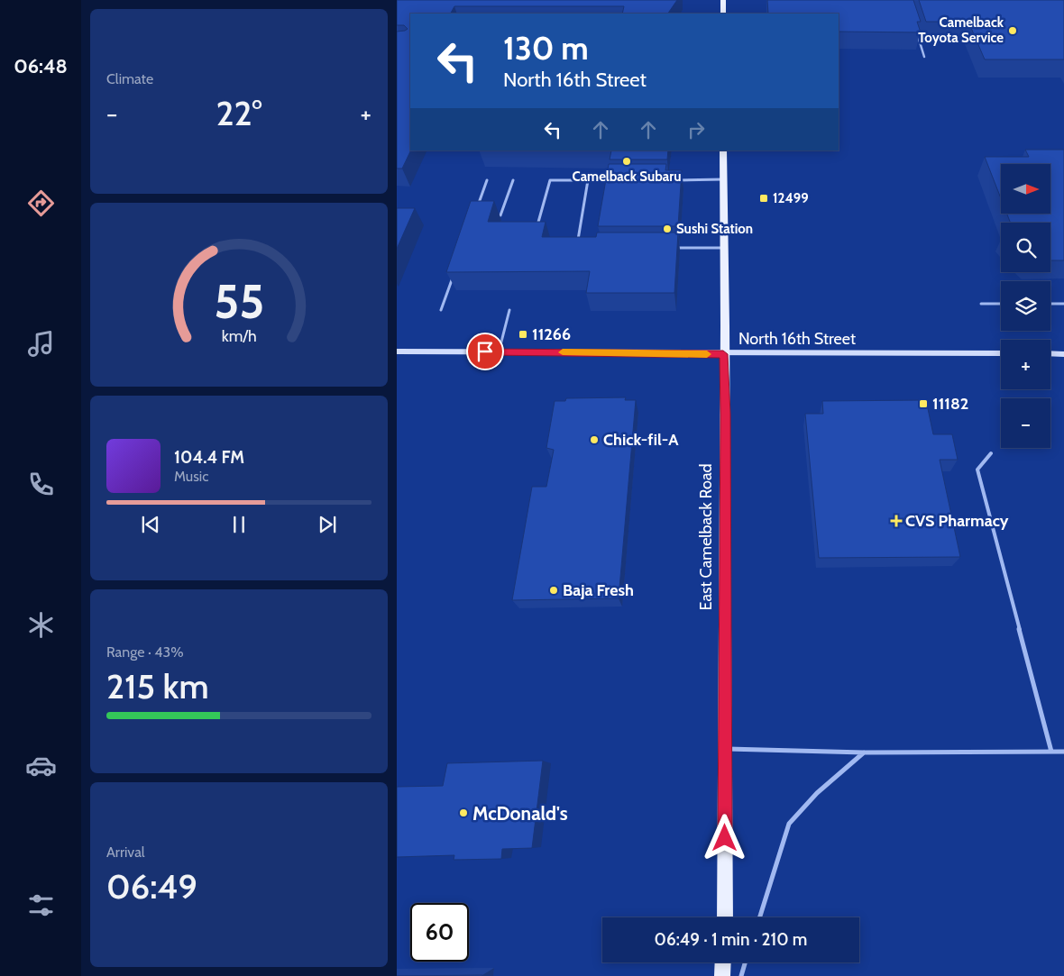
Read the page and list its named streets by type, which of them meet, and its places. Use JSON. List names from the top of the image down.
{
  "streets": {
    "main road": ["North 16th Street", "East Camelback Road"]
  },
  "crossings": [
    ["North 16th Street", "East Camelback Road"]
  ],
  "places": {
    "other": [
      "Camelback Toyota Service",
      "Camelback Subaru",
      "Sushi Station",
      "Chick-fil-A",
      "Baja Fresh",
      "McDonald's"
    ],
    "transit": ["12499", "11266", "11182"],
    "health": ["CVS Pharmacy"]
  },
  "north": "right",
  "page": {
    "tabs": "06:48",
    "tile": [
      "Climate",
      ["Range · 43%", "215 km"],
      ["Arrival", "06:49"]
    ],
    "turn": ["130 m", "North 16th Street"],
    "heat": ["−", "22°", "+"],
    "map_buttons": ["+", "−"],
    "song": ["104.4 FM", "Music"],
    "limit": "60",
    "trip": "06:49 · 1 min · 210 m",
    "gauge": ["55", "km/h"]
  }
}
